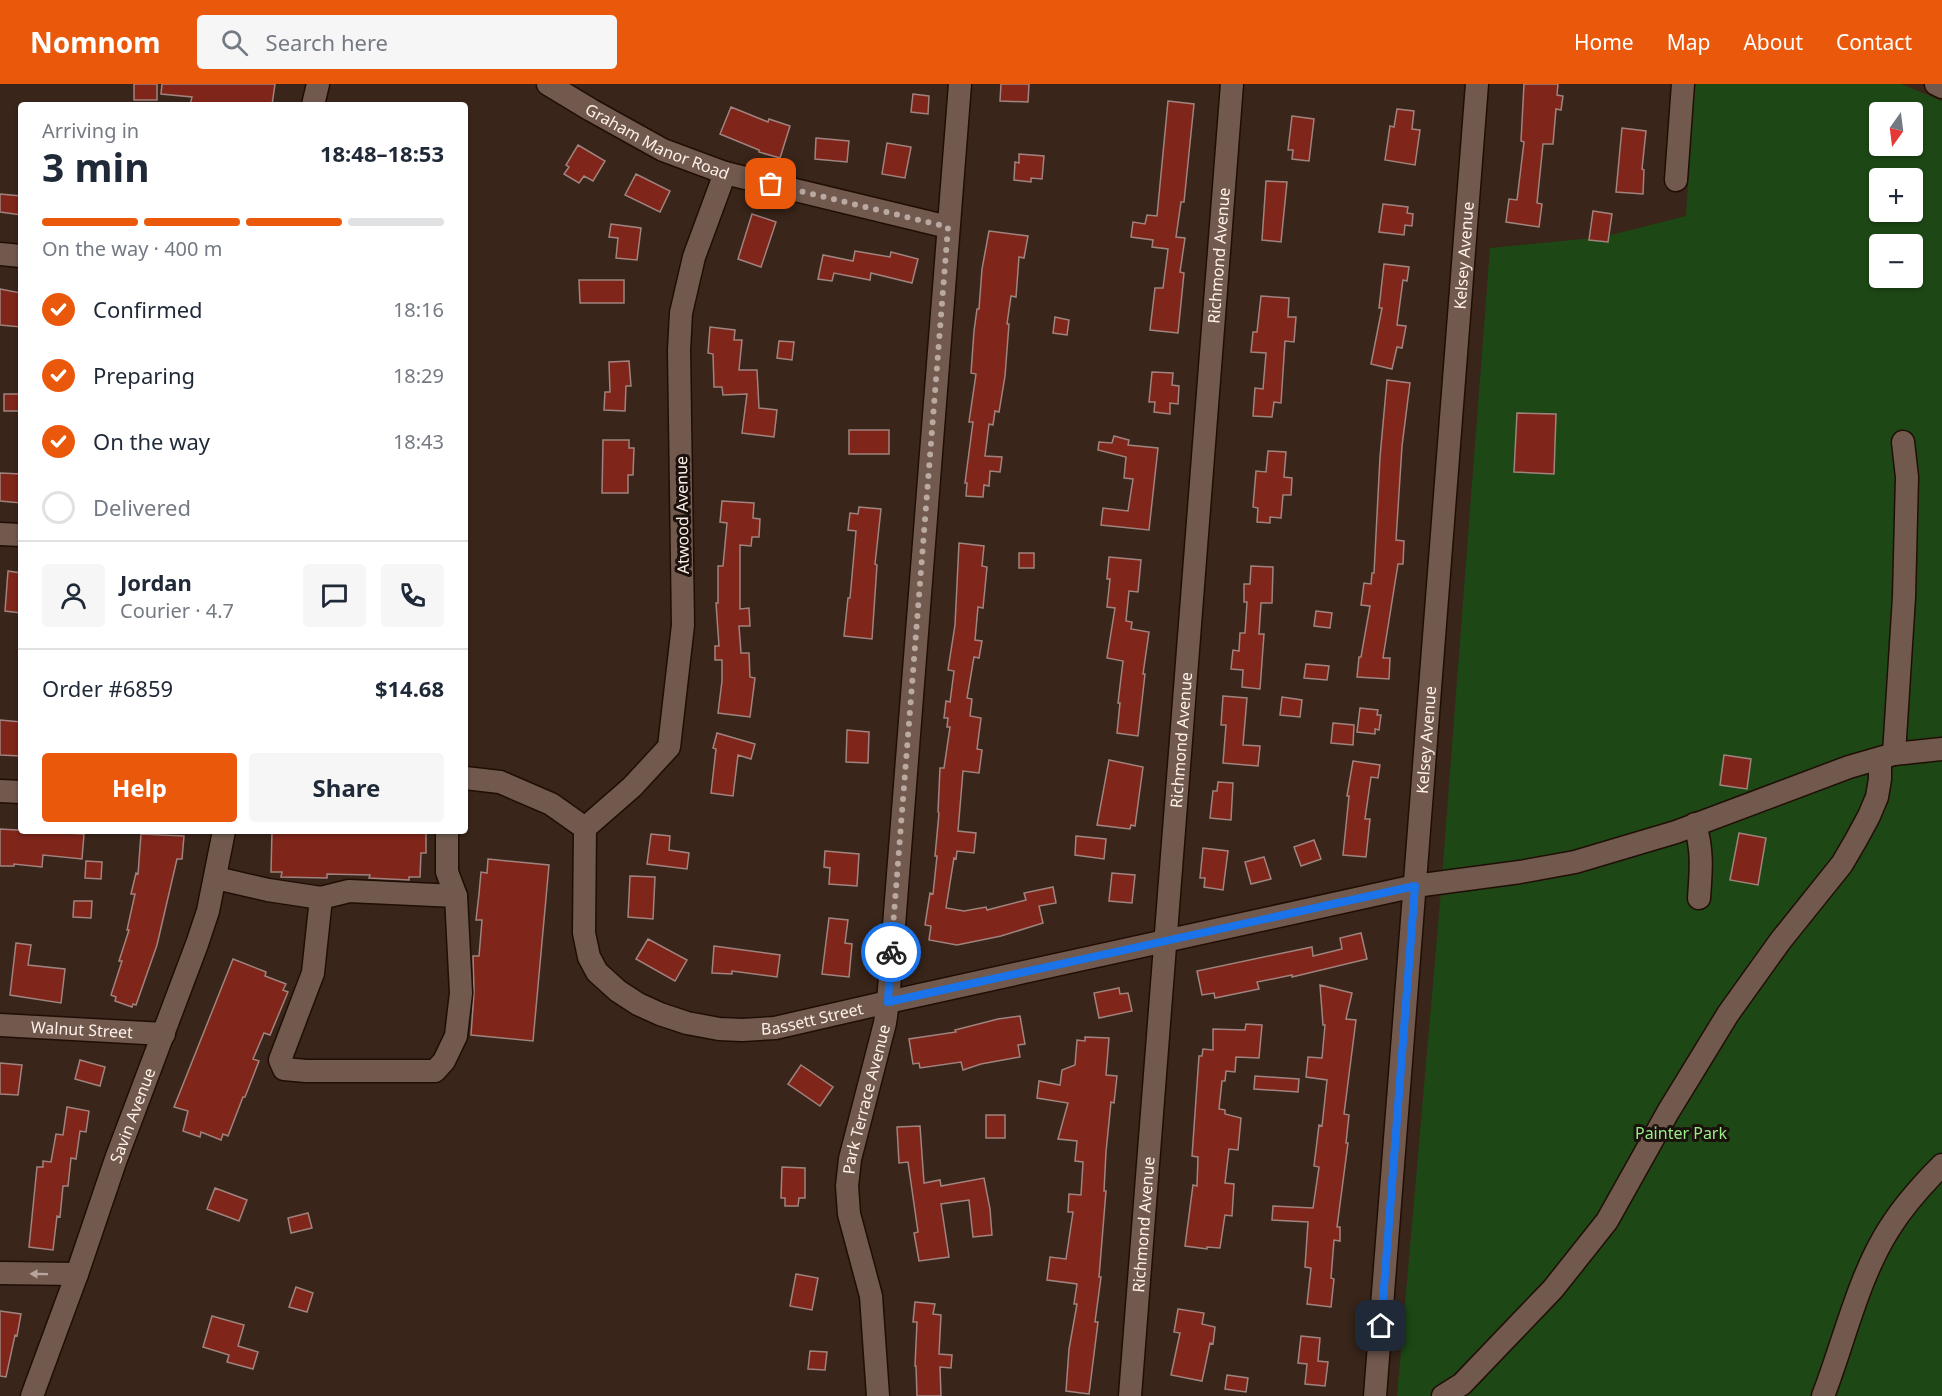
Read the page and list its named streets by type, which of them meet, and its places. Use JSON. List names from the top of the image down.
{
  "streets": {
    "street": [
      "Graham Manor Road",
      "Richmond Avenue",
      "Kelsey Avenue",
      "Atwood Avenue",
      "Bassett Street",
      "Walnut Street",
      "Park Terrace Avenue",
      "Savin Avenue"
    ]
  },
  "crossings": [
    ["Graham Manor Road", "Atwood Avenue"],
    ["Graham Manor Road", "Park Terrace Avenue"],
    ["Richmond Avenue", "Bassett Street"],
    ["Kelsey Avenue", "Bassett Street"],
    ["Atwood Avenue", "Bassett Street"],
    ["Bassett Street", "Park Terrace Avenue"],
    ["Walnut Street", "Savin Avenue"]
  ],
  "parks": ["Painter Park"],
  "north": "bottom",
  "page": {
    "header": "Nomnom",
    "search": "Search here",
    "nav": [
      "Home",
      "Map",
      "About",
      "Contact"
    ],
    "map_buttons": ["+", "−"],
    "heading": ["3 min", "Arriving in", "18:48–18:53"],
    "panel": [
      "Jordan",
      "Courier · 4.7",
      "Order #6859",
      "$14.68"
    ],
    "bar": "On the way · 400 m",
    "list": [
      ["Confirmed", "18:16"],
      ["Preparing", "18:29"],
      ["On the way", "18:43"],
      "Delivered"
    ],
    "buttons": ["Help", "Share"]
  }
}
